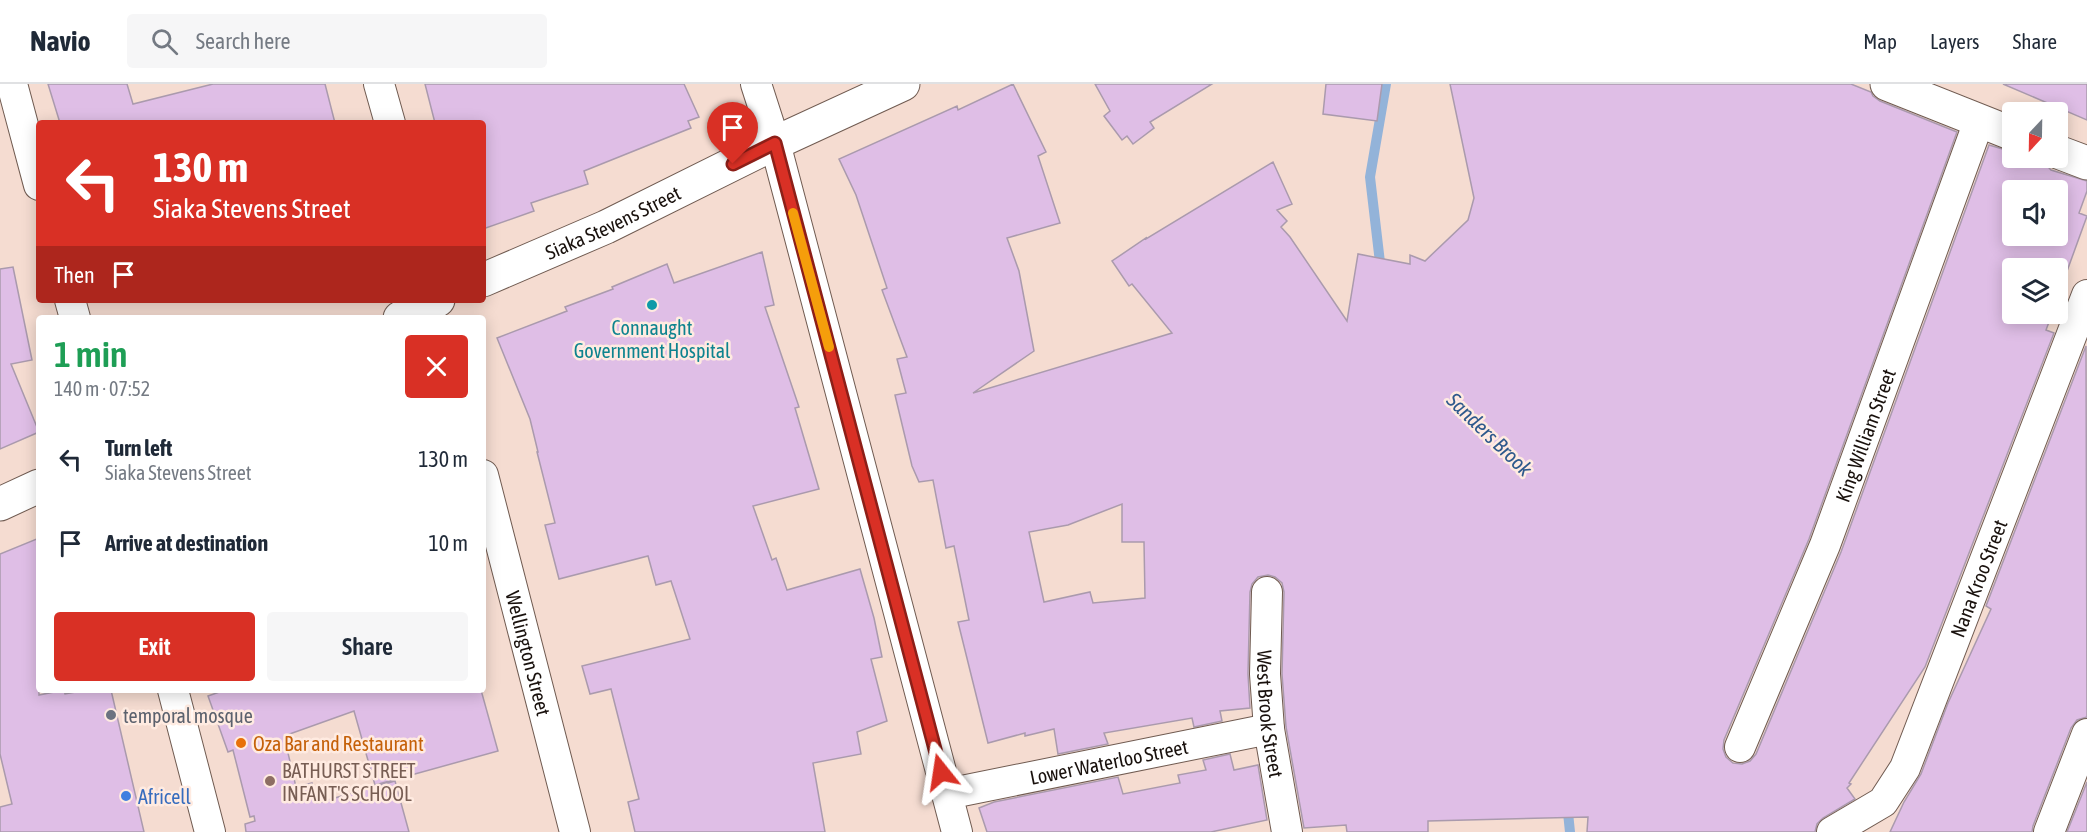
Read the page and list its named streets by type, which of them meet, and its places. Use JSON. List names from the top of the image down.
{
  "streets": {
    "main road": ["Siaka Stevens Street"],
    "street": [
      "King William Street",
      "Nana Kroo Street",
      "Wellington Street",
      "West Brook Street",
      "Lower Waterloo Street"
    ]
  },
  "crossings": [
    ["West Brook Street", "Lower Waterloo Street"]
  ],
  "water": ["Sanders Brook"],
  "places": [
    "Connaught Government Hospital",
    "temporal mosque",
    "Oza Bar and Restaurant",
    "BATHURST STREET INFANT'S SCHOOL",
    "Africell"
  ],
  "north": "bottom",
  "page": {
    "header": "Navio",
    "search": "Search here",
    "nav": ["Map", "Layers", "Share"],
    "turn": ["130 m", "Siaka Stevens Street"],
    "then": "Then",
    "heading": ["1 min", "140 m · 07:52"],
    "list": [
      {
        "name": "Turn left",
        "note": "Siaka Stevens Street",
        "value": "130 m"
      },
      {
        "name": "Arrive at destination",
        "value": "10 m"
      }
    ],
    "buttons": ["Exit", "Share"]
  }
}
